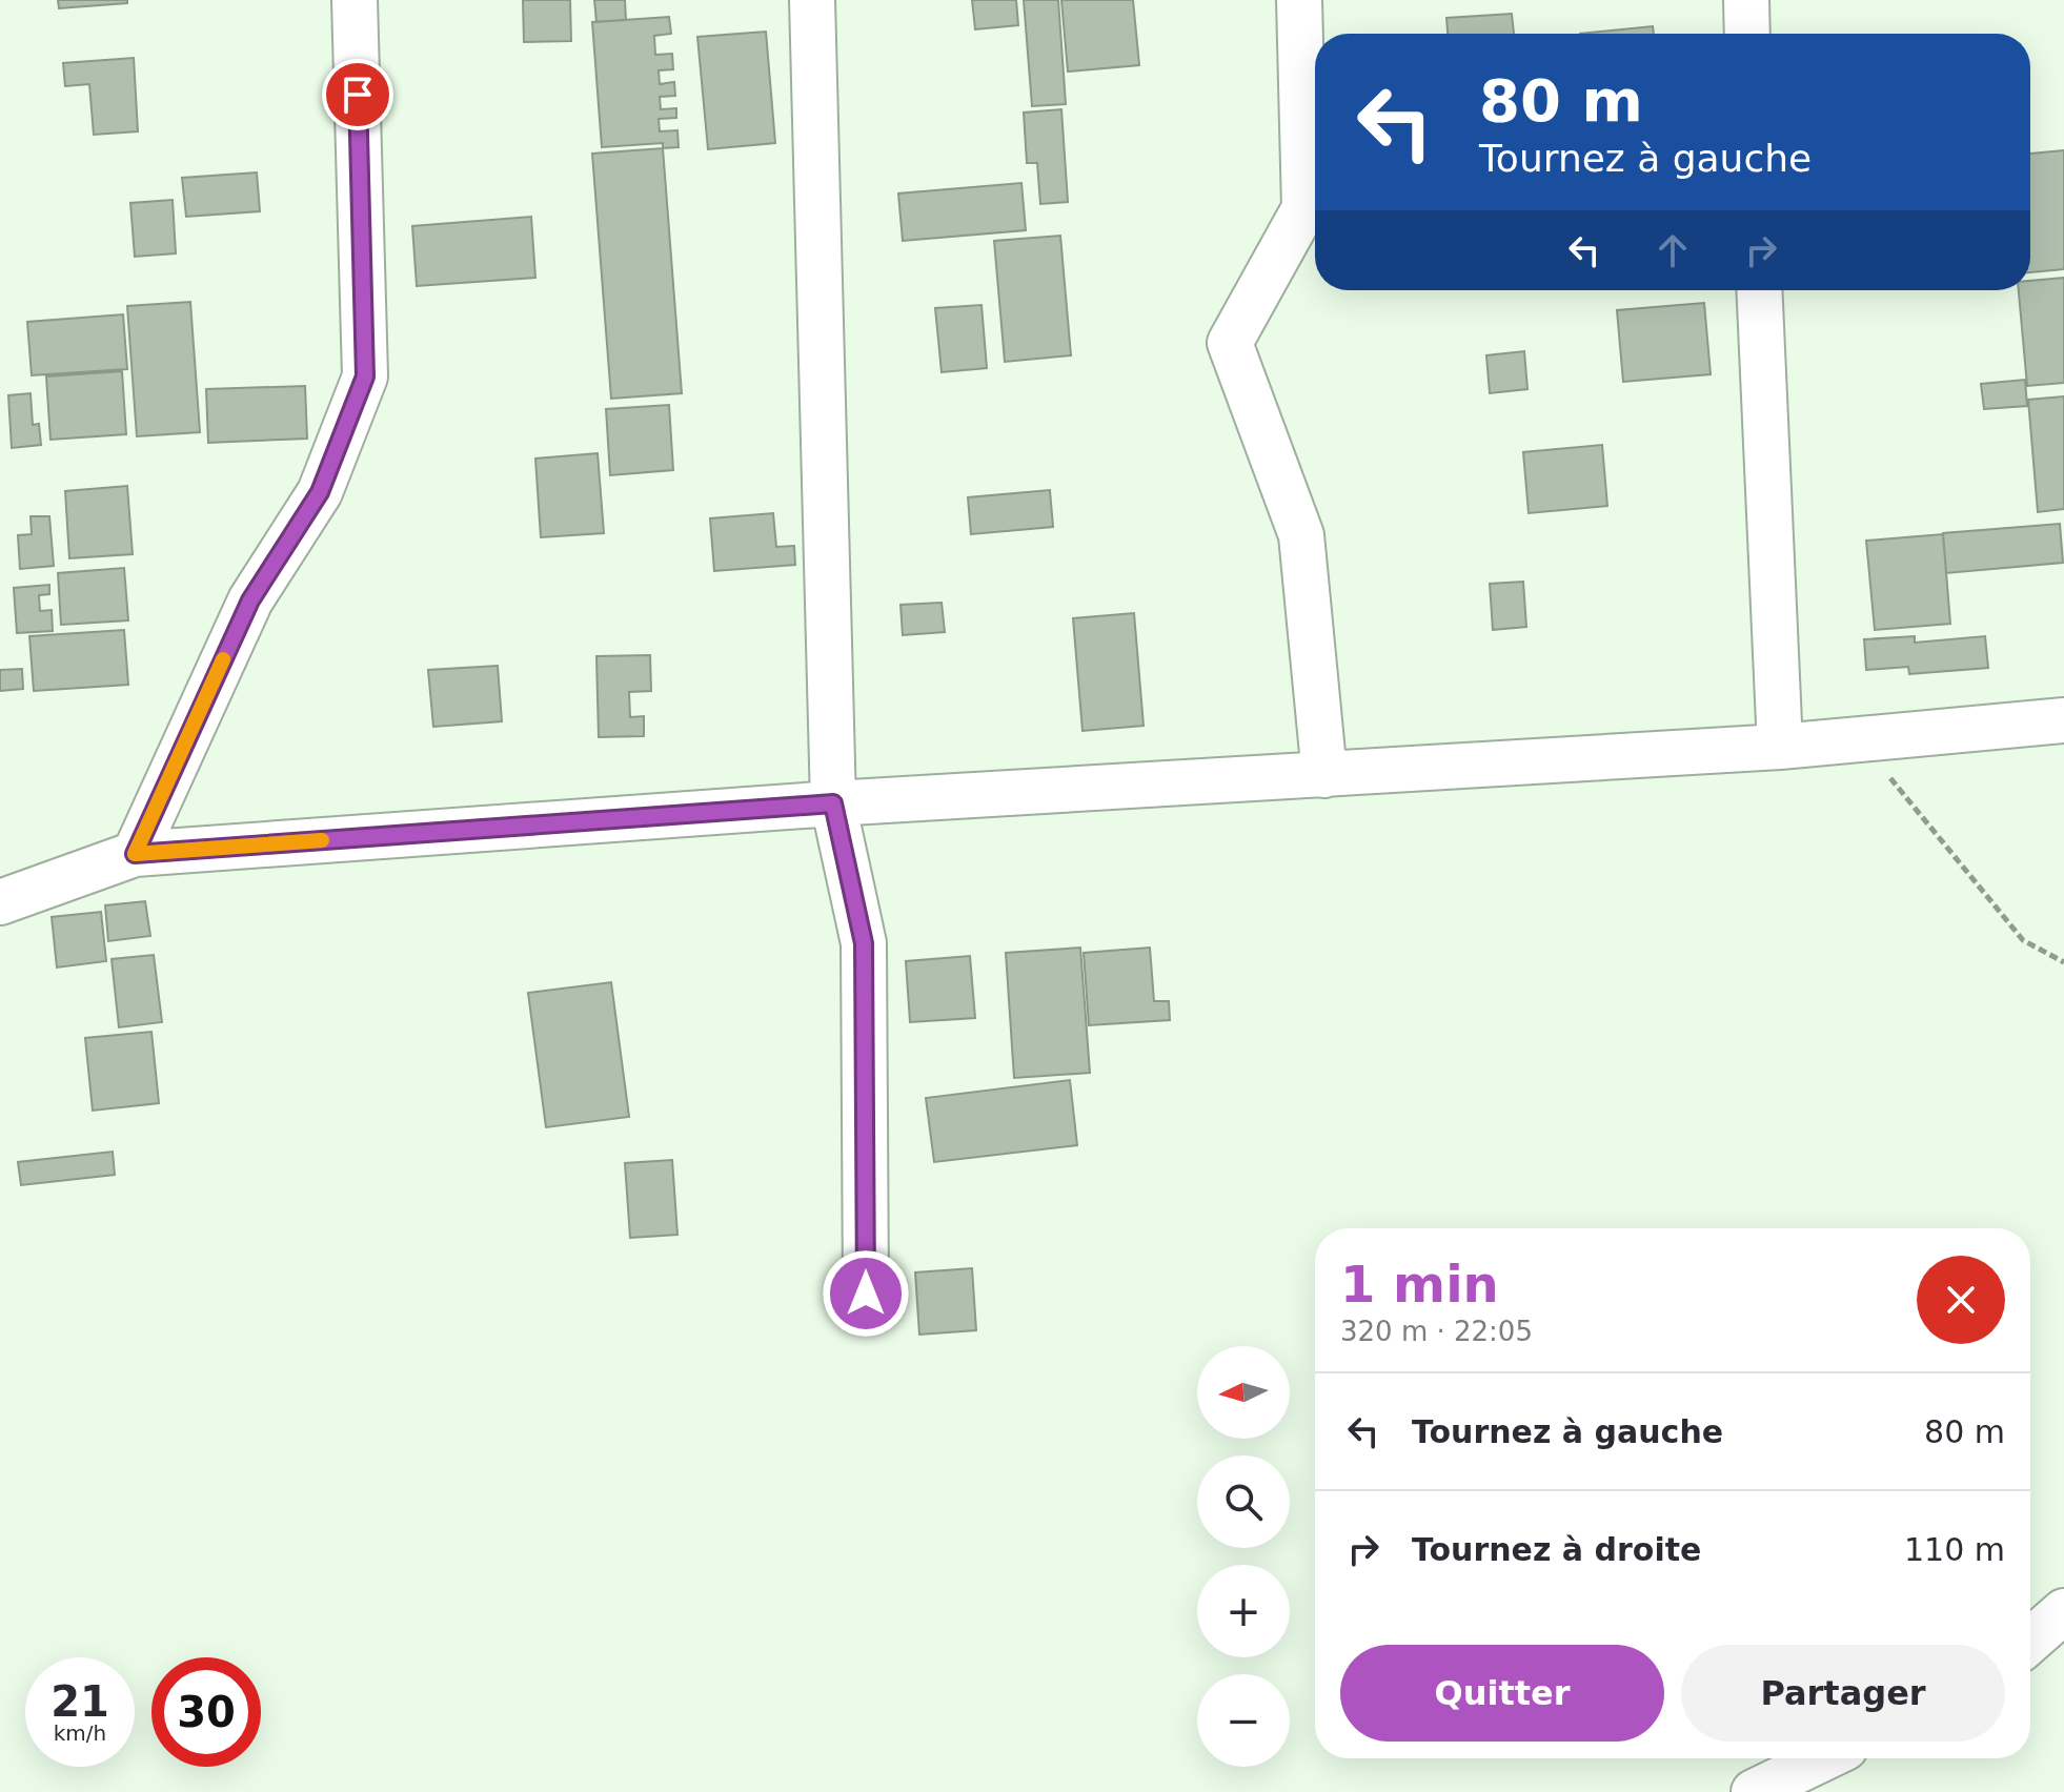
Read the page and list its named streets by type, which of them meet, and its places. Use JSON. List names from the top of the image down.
{
  "north": "left",
  "page": {
    "turn": ["80 m", "Tournez à gauche"],
    "heading": ["1 min", "320 m · 22:05"],
    "map_buttons": ["+", "−"],
    "list": [
      {
        "name": "Tournez à gauche",
        "value": "80 m"
      },
      {
        "name": "Tournez à droite",
        "value": "110 m"
      }
    ],
    "buttons": ["Quitter", "Partager"],
    "speed": "21 km/h",
    "limit": "30"
  }
}
